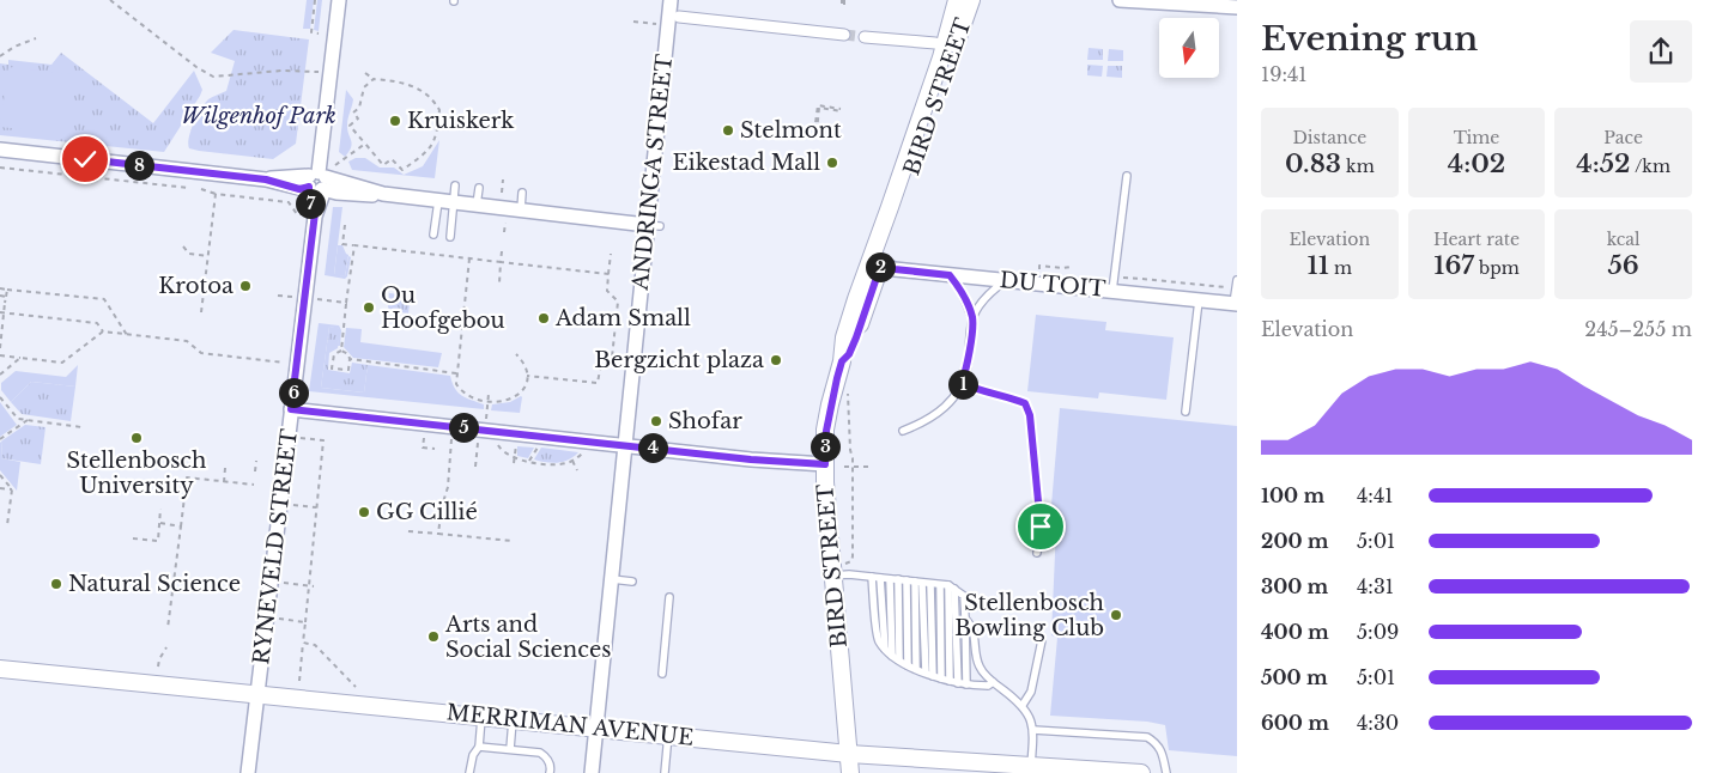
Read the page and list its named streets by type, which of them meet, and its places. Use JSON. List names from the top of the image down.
{
  "streets": {
    "street": [
      "BIRD STREET",
      "ANDRINGA STREET",
      "DU TOIT",
      "RYNEVELD STREET",
      "MERRIMAN AVENUE"
    ]
  },
  "crossings": [
    ["BIRD STREET", "DU TOIT"],
    ["BIRD STREET", "MERRIMAN AVENUE"],
    ["ANDRINGA STREET", "MERRIMAN AVENUE"],
    ["RYNEVELD STREET", "MERRIMAN AVENUE"]
  ],
  "parks": ["Wilgenhof Park"],
  "places": [
    "Kruiskerk",
    "Stelmont",
    "Eikestad Mall",
    "Krotoa",
    "Ou Hoofgebou",
    "Adam Small",
    "Bergzicht plaza",
    "Shofar",
    "Stellenbosch University",
    "GG Cillié",
    "Natural Science",
    "Stellenbosch Bowling Club",
    "Arts and Social Sciences"
  ],
  "north": "bottom",
  "page": {
    "heading": ["Evening run", "19:41"],
    "stats": [
      ["Distance", "0.83 km"],
      ["Time", "4:02"],
      ["Pace", "4:52 /km"],
      ["Elevation", "11 m"],
      ["Heart rate", "167 bpm"],
      ["kcal", "56"]
    ],
    "pins": [
      "8",
      "7",
      "2",
      "1",
      "6",
      "5",
      "3",
      "4"
    ],
    "chart": ["Elevation", "245–255 m"],
    "list": [
      {
        "name": "100 m",
        "note": "4:41"
      },
      {
        "name": "200 m",
        "note": "5:01"
      },
      {
        "name": "300 m",
        "note": "4:31"
      },
      {
        "name": "400 m",
        "note": "5:09"
      },
      {
        "name": "500 m",
        "note": "5:01"
      },
      {
        "name": "600 m",
        "note": "4:30"
      }
    ]
  }
}
